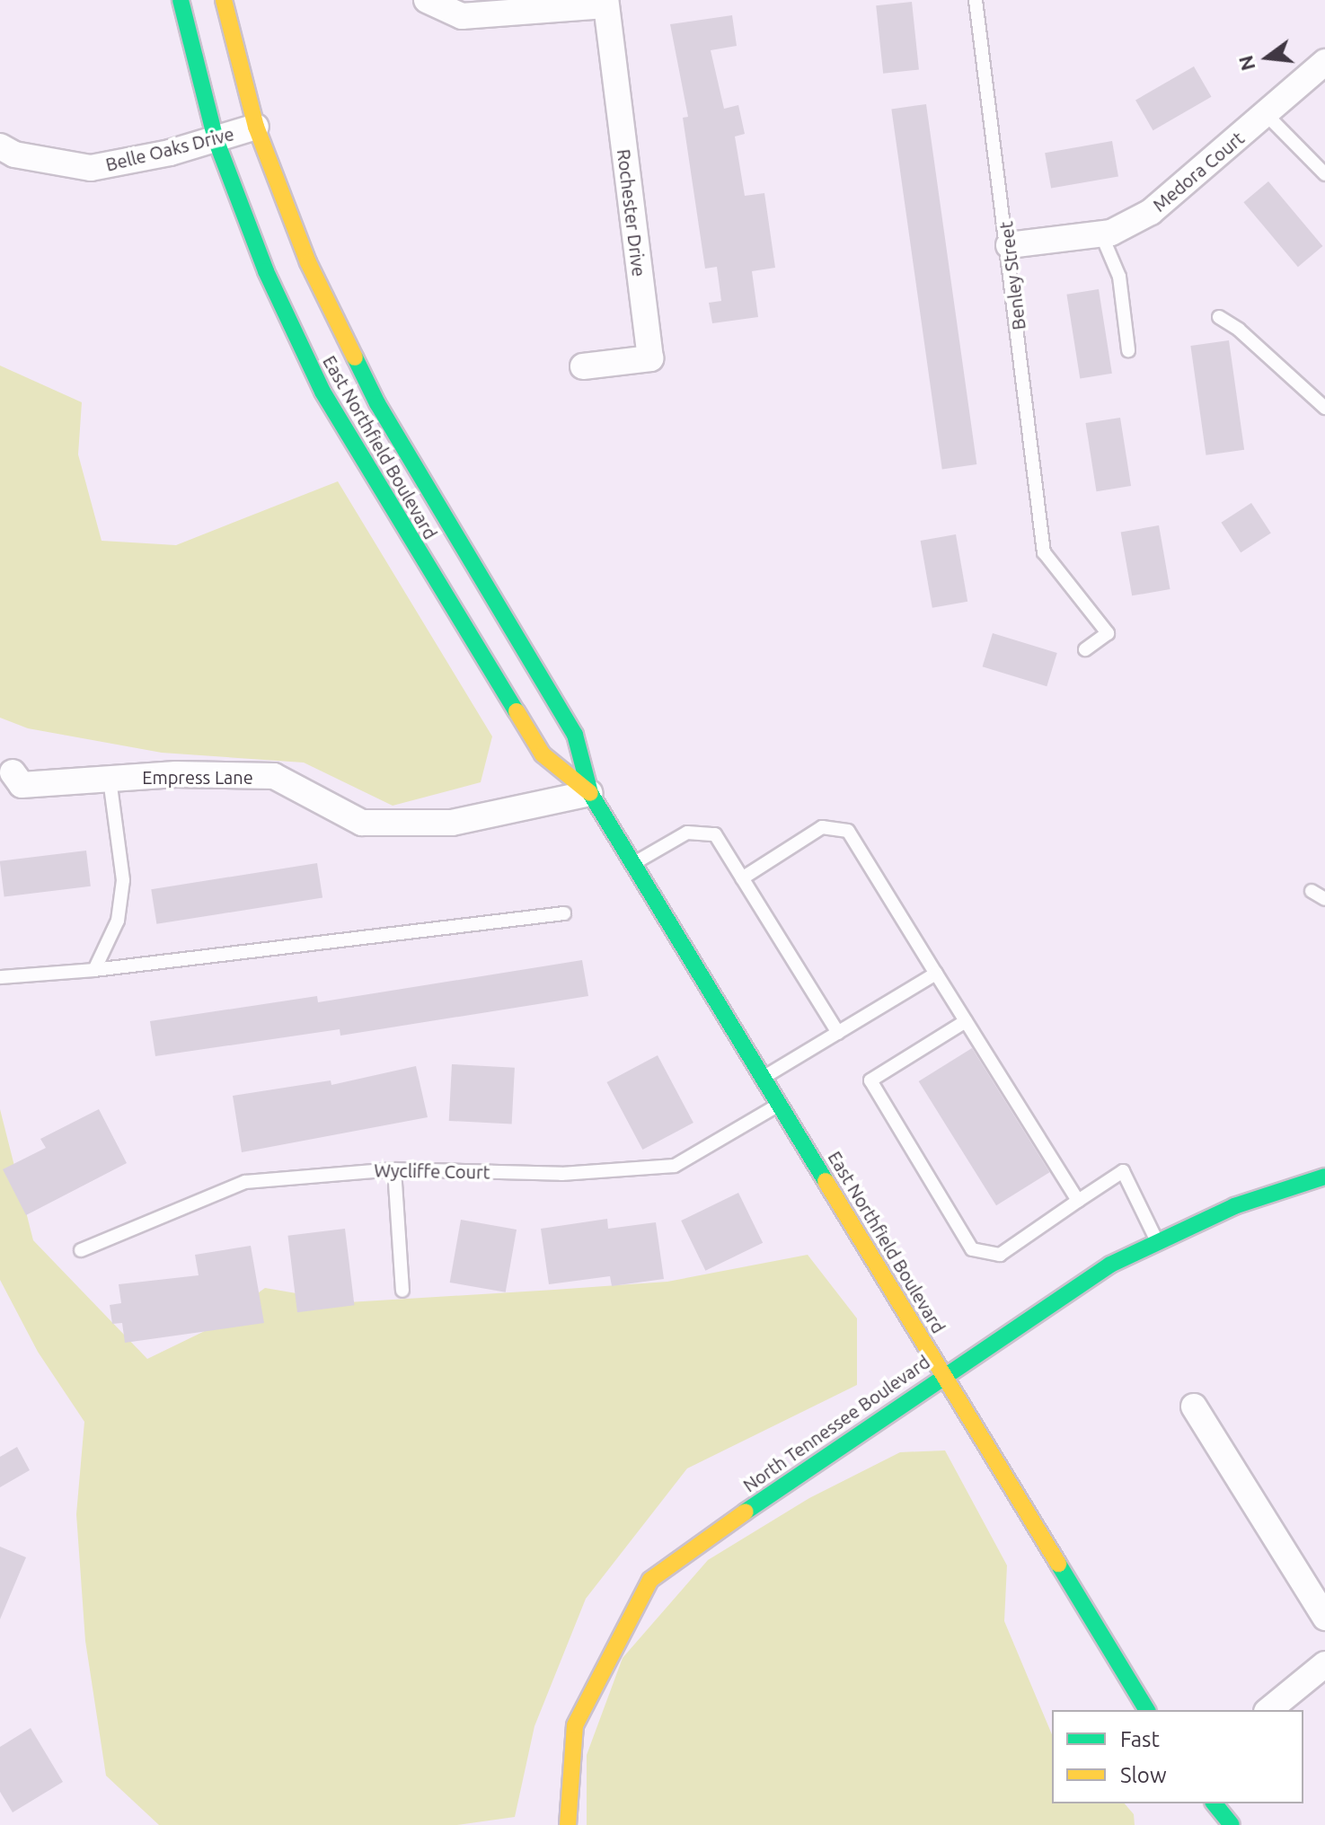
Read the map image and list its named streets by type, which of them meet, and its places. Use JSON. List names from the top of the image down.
{
  "streets": {
    "main road": ["East Northfield Boulevard", "North Tennessee Boulevard"],
    "street": [
      "Belle Oaks Drive",
      "Medora Court",
      "Rochester Drive",
      "Empress Lane"
    ],
    "lane": ["Benley Street", "Wycliffe Court"]
  },
  "crossings": [
    ["Belle Oaks Drive", "East Northfield Boulevard"],
    ["Medora Court", "Benley Street"],
    ["East Northfield Boulevard", "Empress Lane"],
    ["East Northfield Boulevard", "Wycliffe Court"],
    ["East Northfield Boulevard", "North Tennessee Boulevard"]
  ],
  "legend": ["Fast", "Slow"],
  "north": "left"
}
